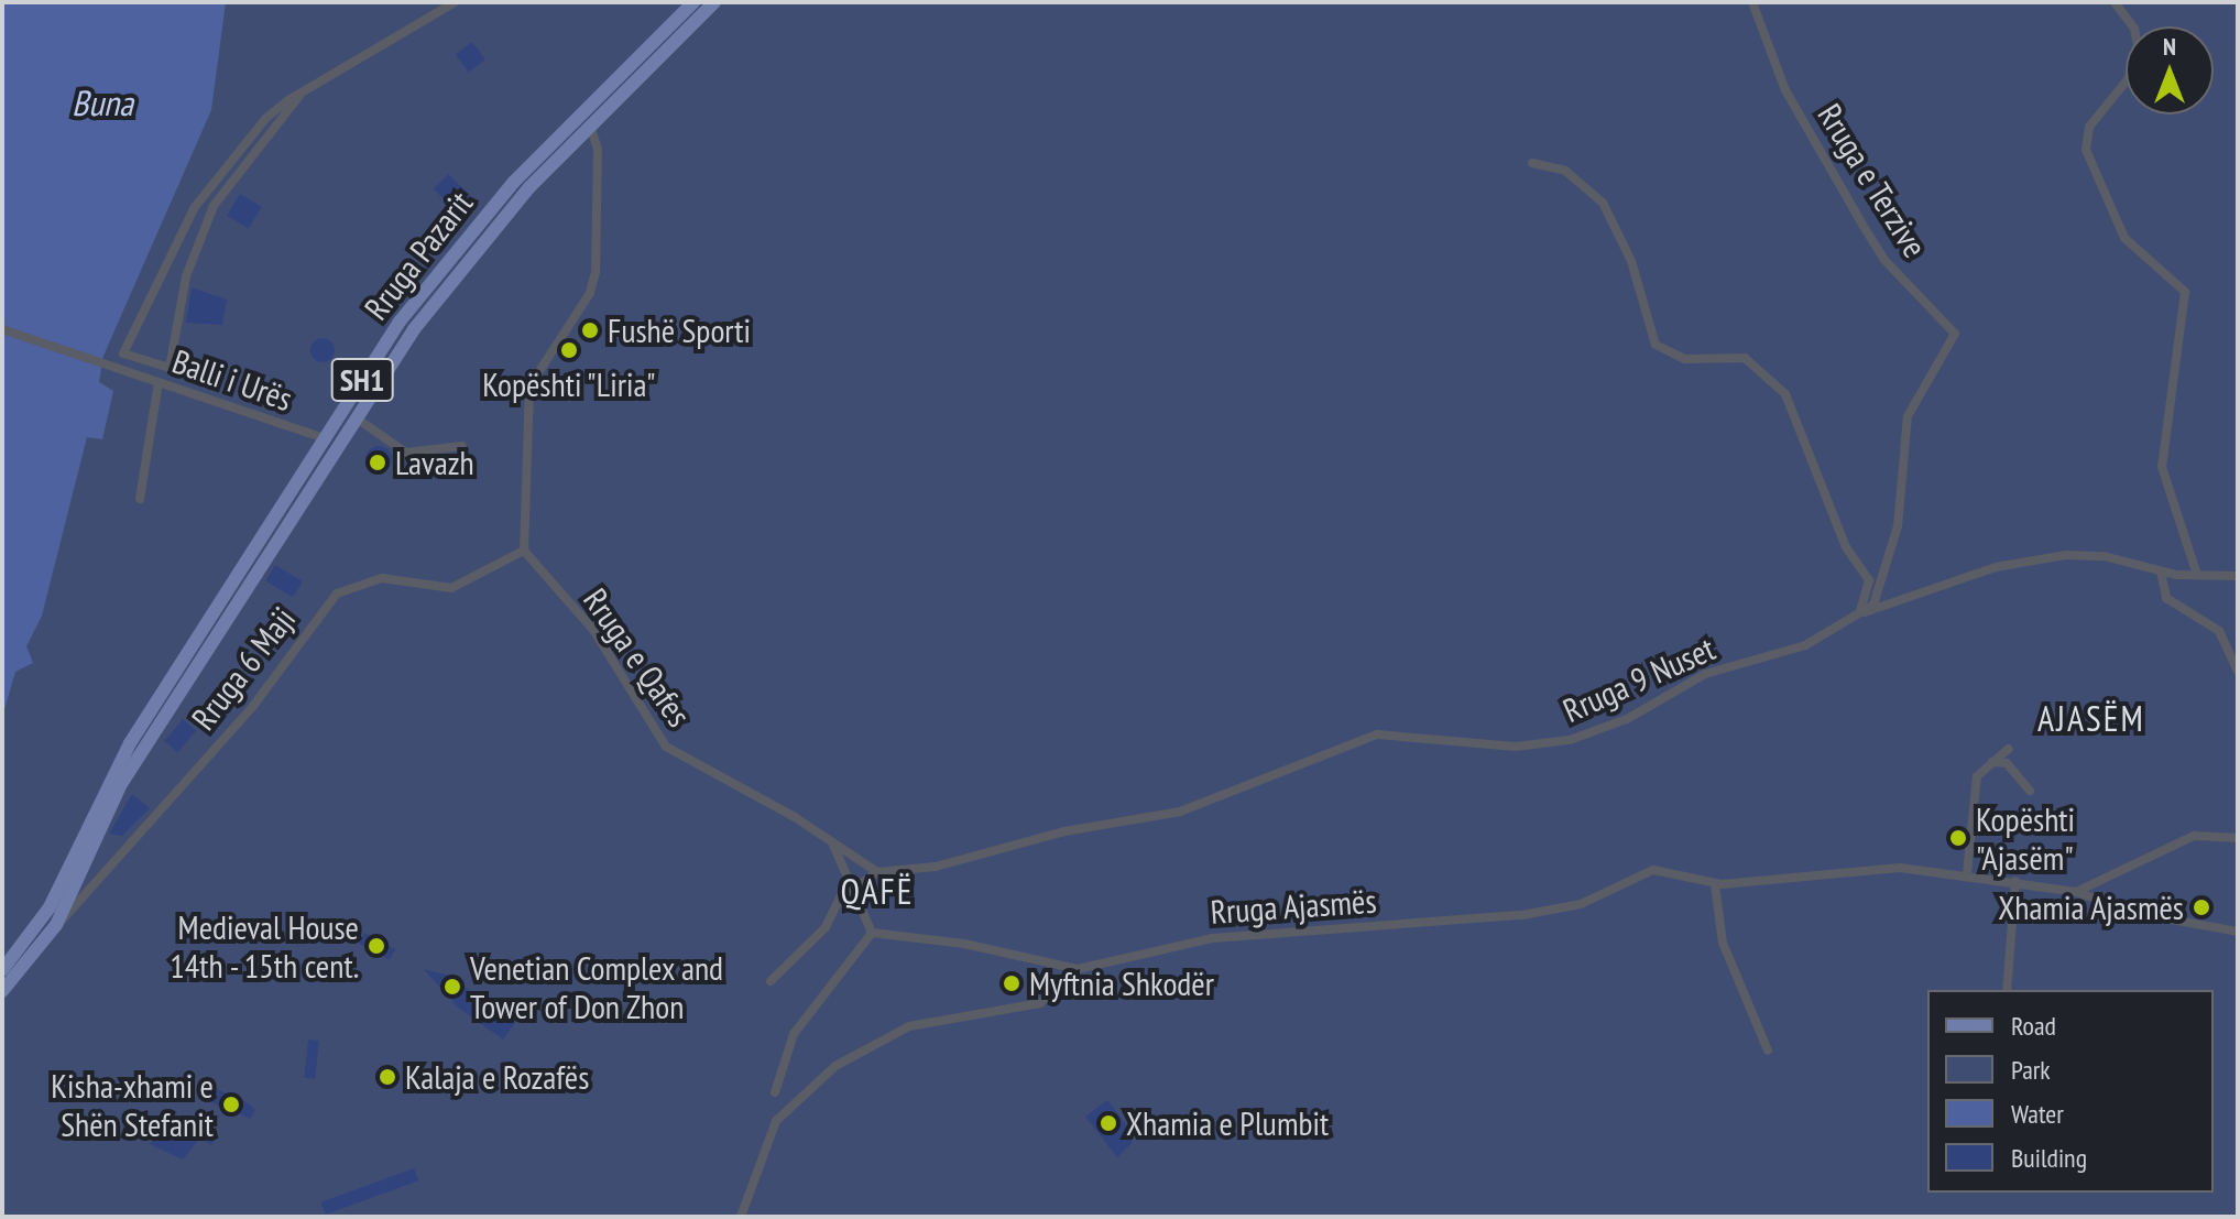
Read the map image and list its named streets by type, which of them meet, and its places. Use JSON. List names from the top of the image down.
{
  "streets": {
    "main road": ["Rruga Pazarit", "SH1"],
    "street": [
      "Rruga e Terzive",
      "Balli i Urës",
      "Rruga e Qafes",
      "Rruga 6 Maji",
      "Rruga 9 Nuset",
      "Rruga Ajasmës"
    ]
  },
  "crossings": [
    ["Rruga e Terzive", "Rruga 9 Nuset"],
    ["Rruga Pazarit", "Balli i Urës"],
    ["Rruga Pazarit", "SH1"],
    ["Rruga Pazarit", "Rruga 6 Maji"],
    ["SH1", "Rruga 6 Maji"],
    ["Rruga e Qafes", "Rruga 6 Maji"],
    ["Rruga e Qafes", "Rruga 9 Nuset"]
  ],
  "districts": ["AJASËM", "QAFË"],
  "water": ["Buna"],
  "places": [
    "Fushë Sporti",
    "Kopështi \"Liria\"",
    "Lavazh",
    "Kopështi \"Ajasëm\"",
    "Xhamia Ajasmës",
    "Medieval House 14th - 15th cent.",
    "Myftnia Shkodër",
    "Venetian Complex and Tower of Don Zhon",
    "Kalaja e Rozafës",
    "Kisha-xhami e Shën Stefanit",
    "Xhamia e Plumbit"
  ],
  "legend": [
    "Road",
    "Park",
    "Water",
    "Building"
  ],
  "north": "top"
}
